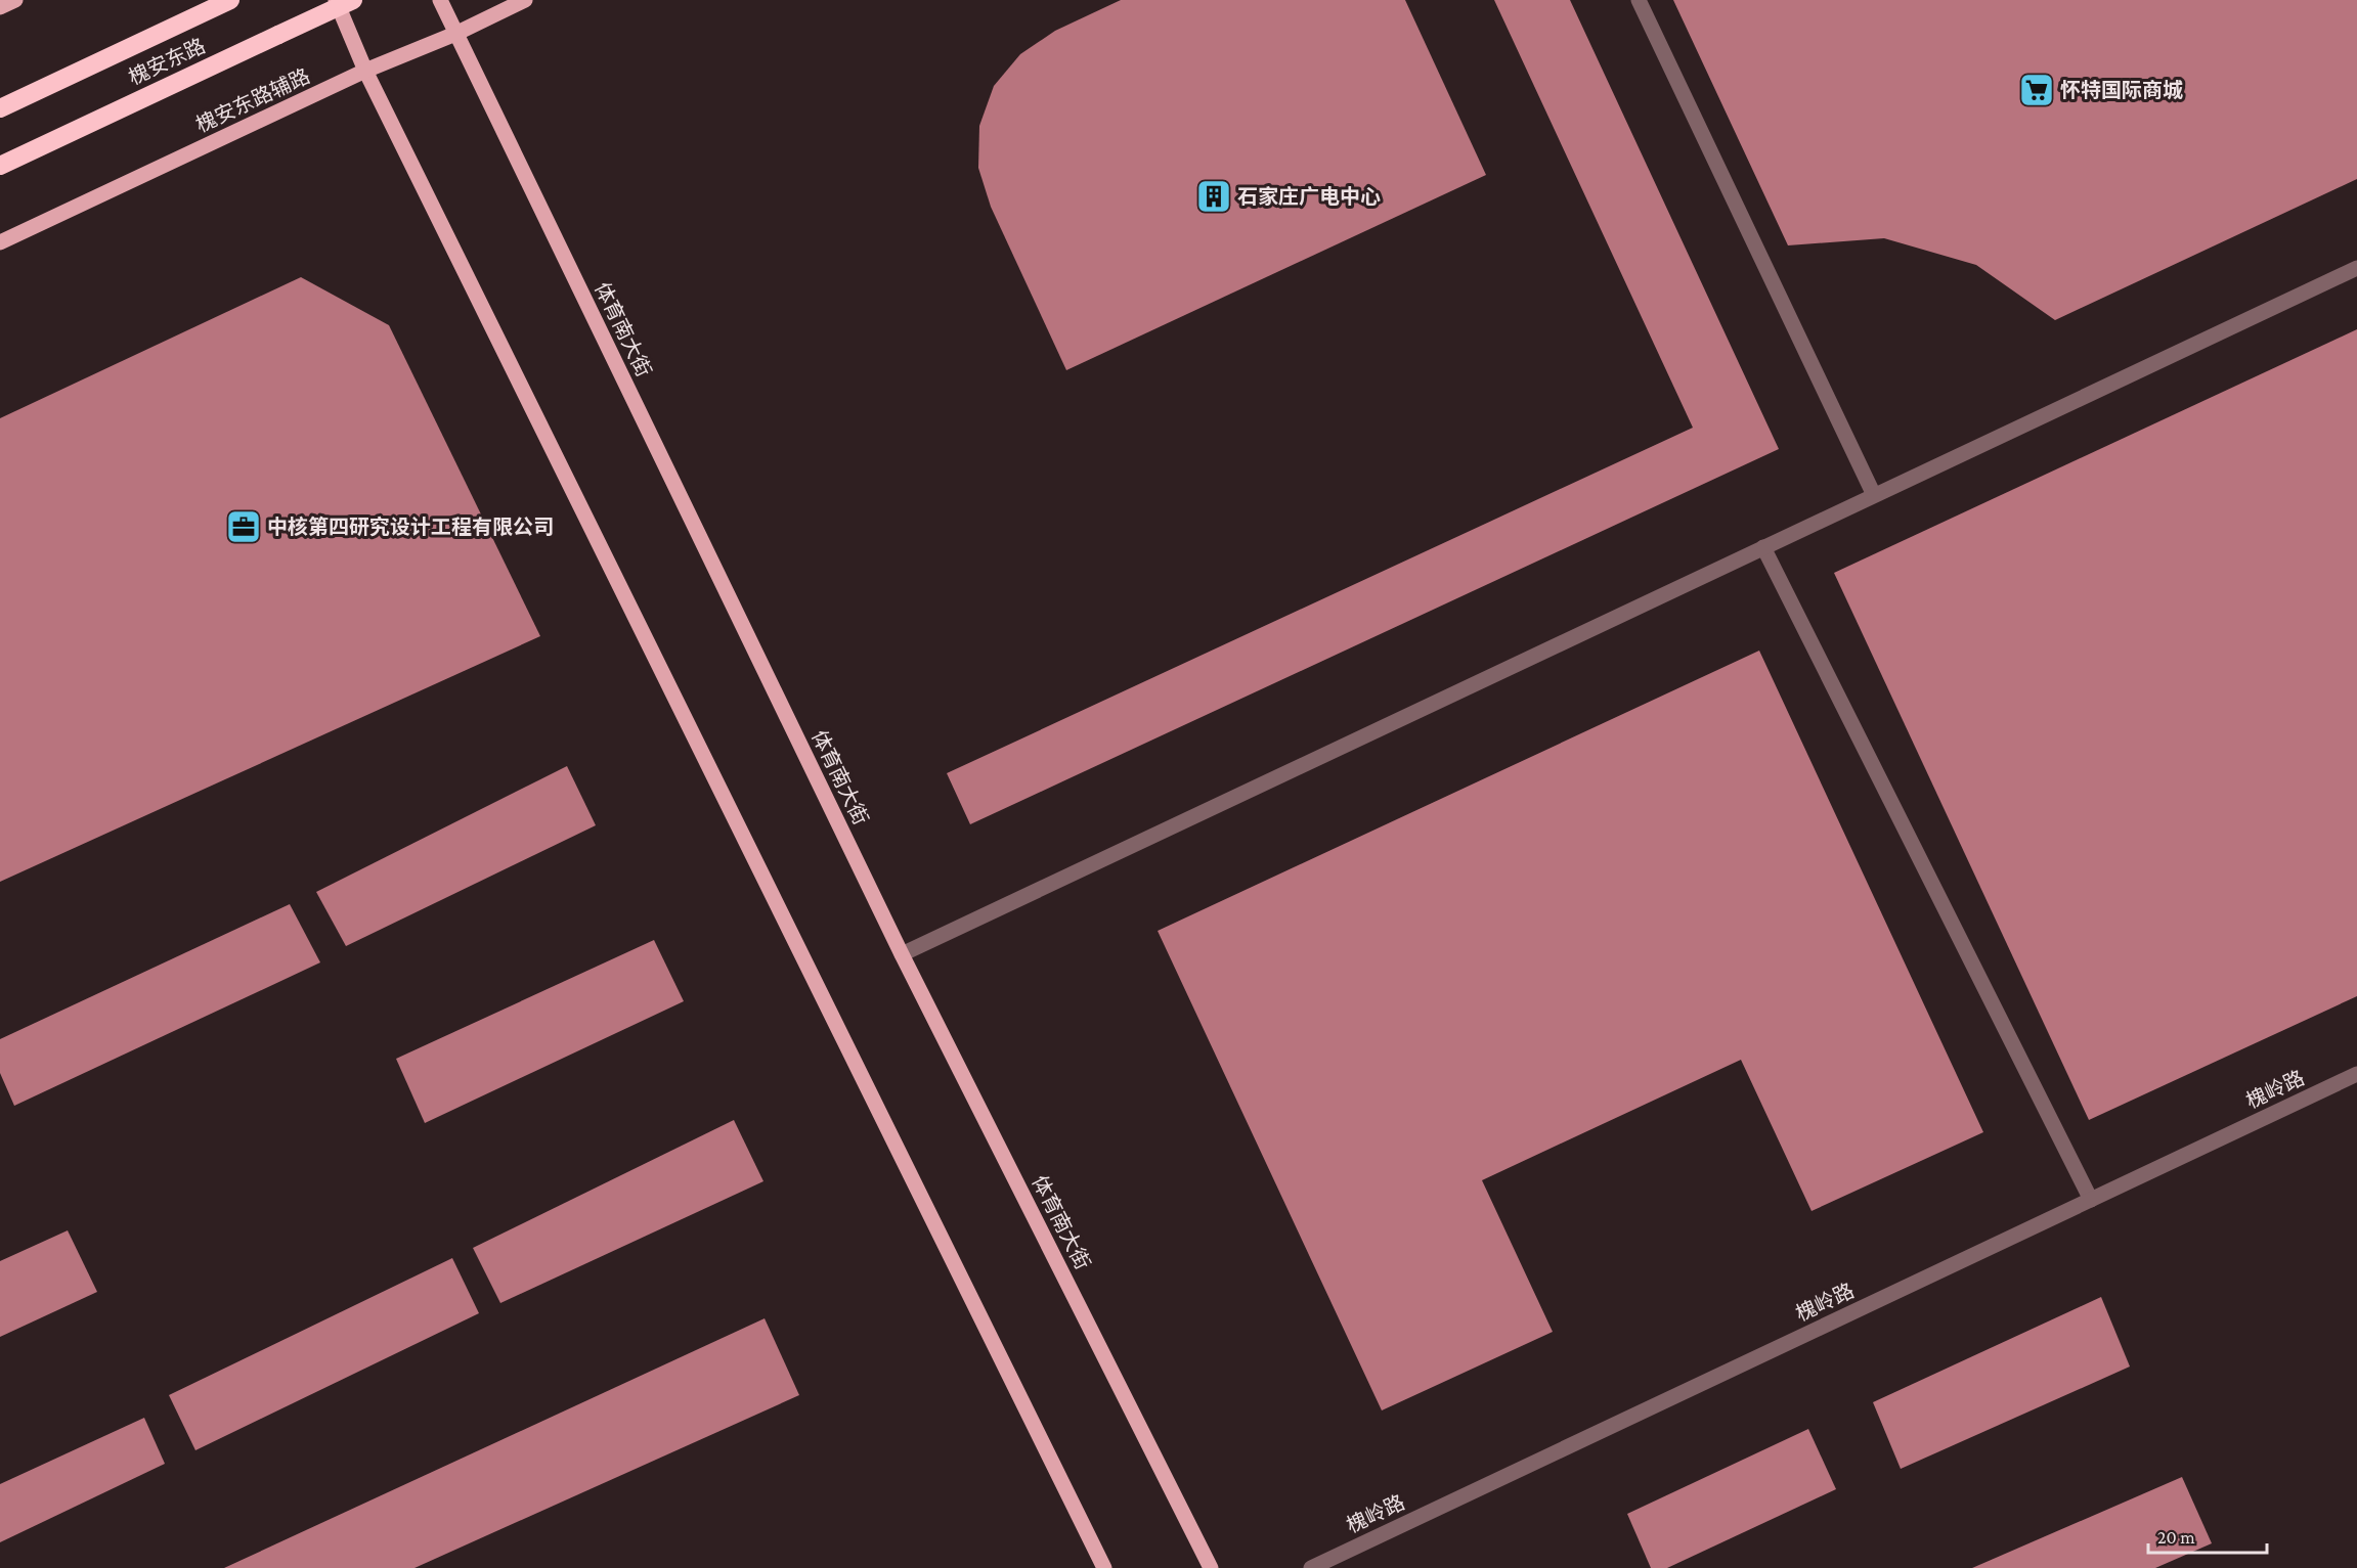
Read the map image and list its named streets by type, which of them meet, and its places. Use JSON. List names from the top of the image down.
{
  "streets": {
    "highway": ["槐安东路"],
    "main road": ["槐安东路辅路", "体育南大街"],
    "street": ["槐岭路"]
  },
  "crossings": [
    ["槐安东路辅路", "体育南大街"]
  ],
  "places": {
    "supermarket": ["怀特国际商城"],
    "building": ["石家庄广电中心"],
    "office": ["中核第四研究设计工程有限公司"]
  },
  "scale_bar": "20 m"
}
